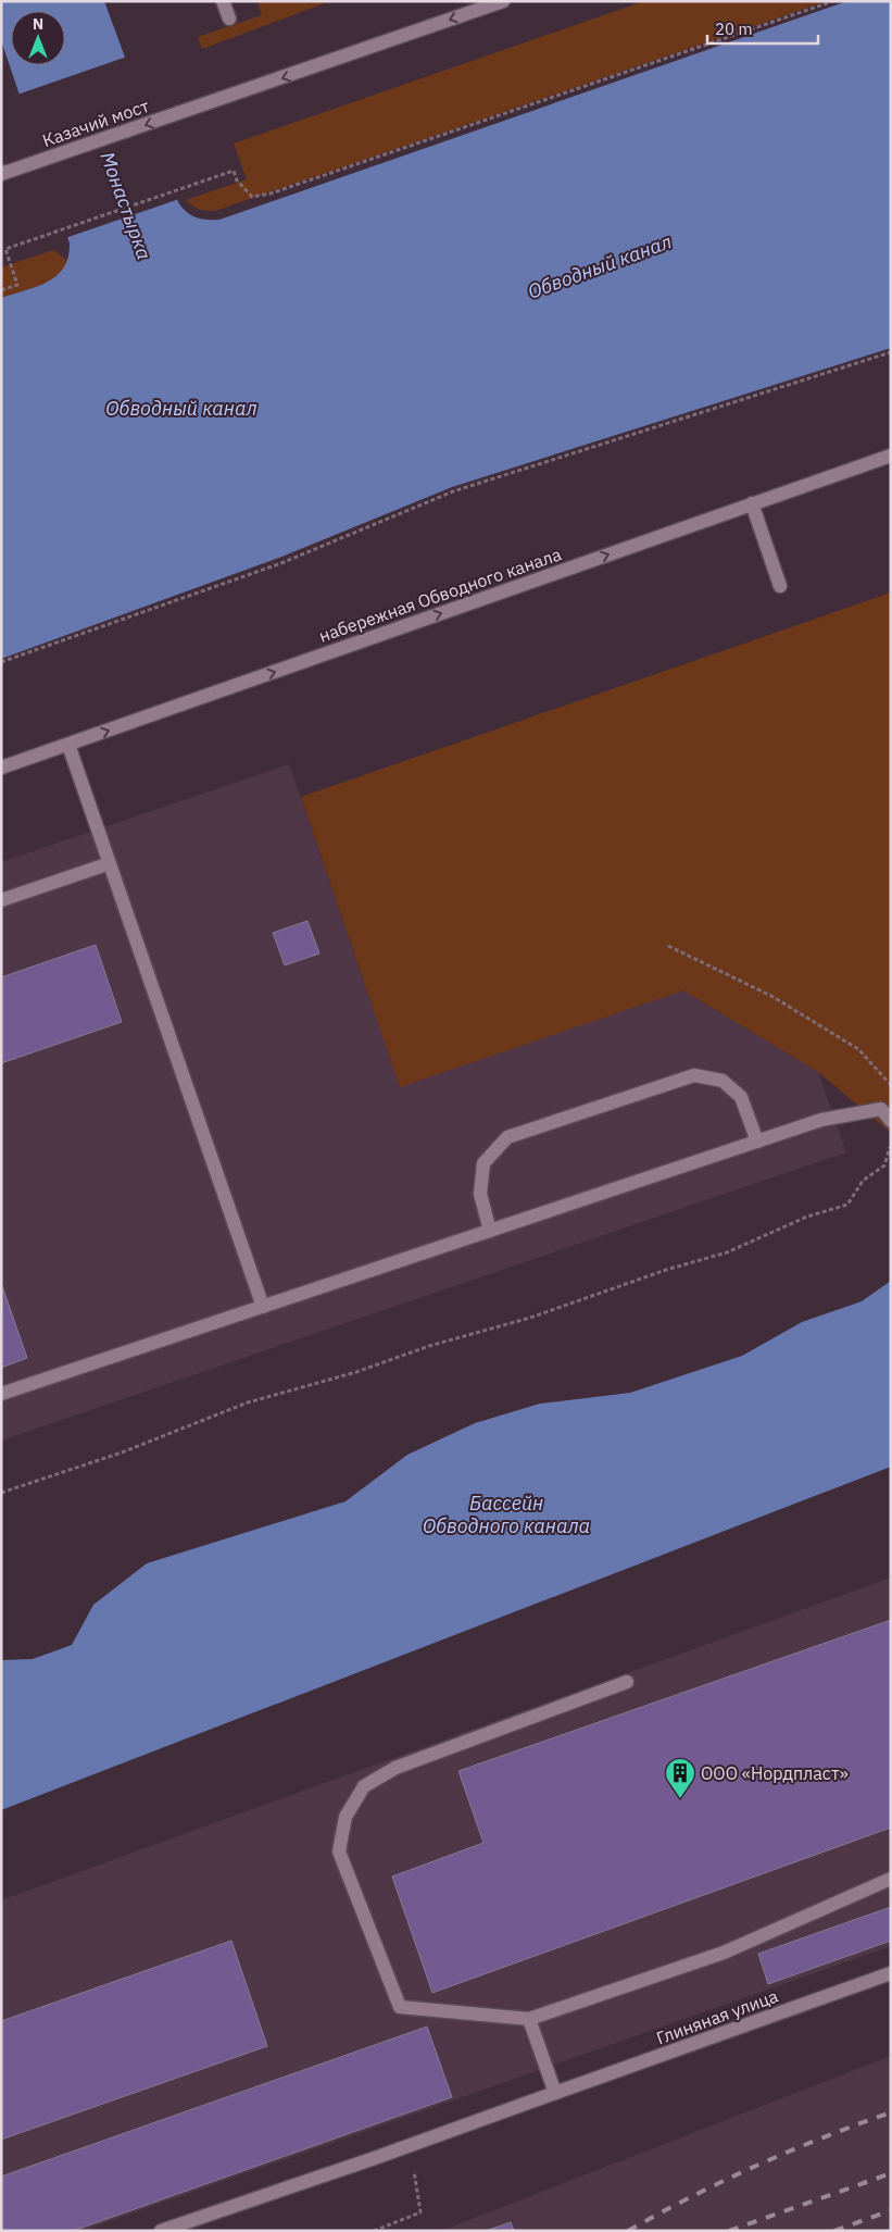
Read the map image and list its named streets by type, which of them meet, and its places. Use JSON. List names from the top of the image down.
{
  "streets": {
    "main road": ["Казачий мост", "набережная Обводного канала", "Глиняная улица"]
  },
  "one_way": ["Казачий мост", "набережная Обводного канала"],
  "water": ["Монастырка", "Обводный канал", "Бассейн Обводного канала"],
  "places": {
    "building": ["ООО «Нордпласт»"]
  },
  "scale_bar": "20 m",
  "north": "top"
}
